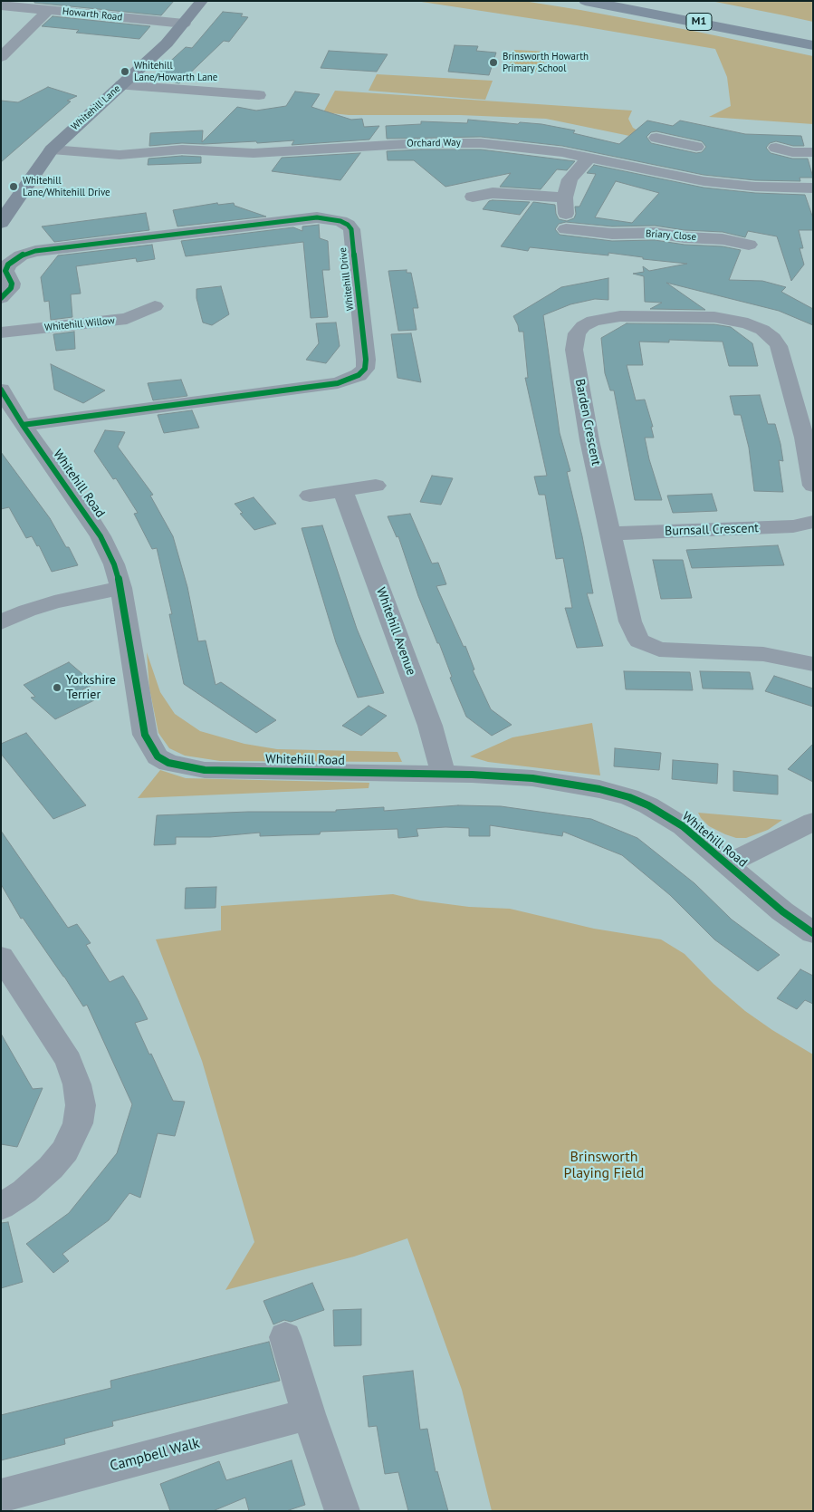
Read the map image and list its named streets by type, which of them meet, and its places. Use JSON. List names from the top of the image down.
{
  "streets": {
    "highway": ["M1"],
    "main road": ["Whitehill Lane"],
    "street": [
      "Howarth Road",
      "Orchard Way",
      "Briary Close",
      "Whitehill Drive",
      "Whitehill Willow",
      "Barden Crescent",
      "Whitehill Road",
      "Burnsall Crescent",
      "Whitehill Avenue",
      "Campbell Walk"
    ]
  },
  "crossings": [
    ["Howarth Road", "Whitehill Lane"],
    ["Whitehill Lane", "Orchard Way"],
    ["Orchard Way", "Briary Close"],
    ["Whitehill Drive", "Whitehill Road"],
    ["Barden Crescent", "Burnsall Crescent"],
    ["Whitehill Road", "Whitehill Avenue"]
  ],
  "parks": ["Brinsworth Playing Field"],
  "places": [
    "Brinsworth Howarth Primary School",
    "Whitehill Lane/Howarth Lane",
    "Whitehill Lane/Whitehill Drive",
    "Yorkshire Terrier"
  ]
}
